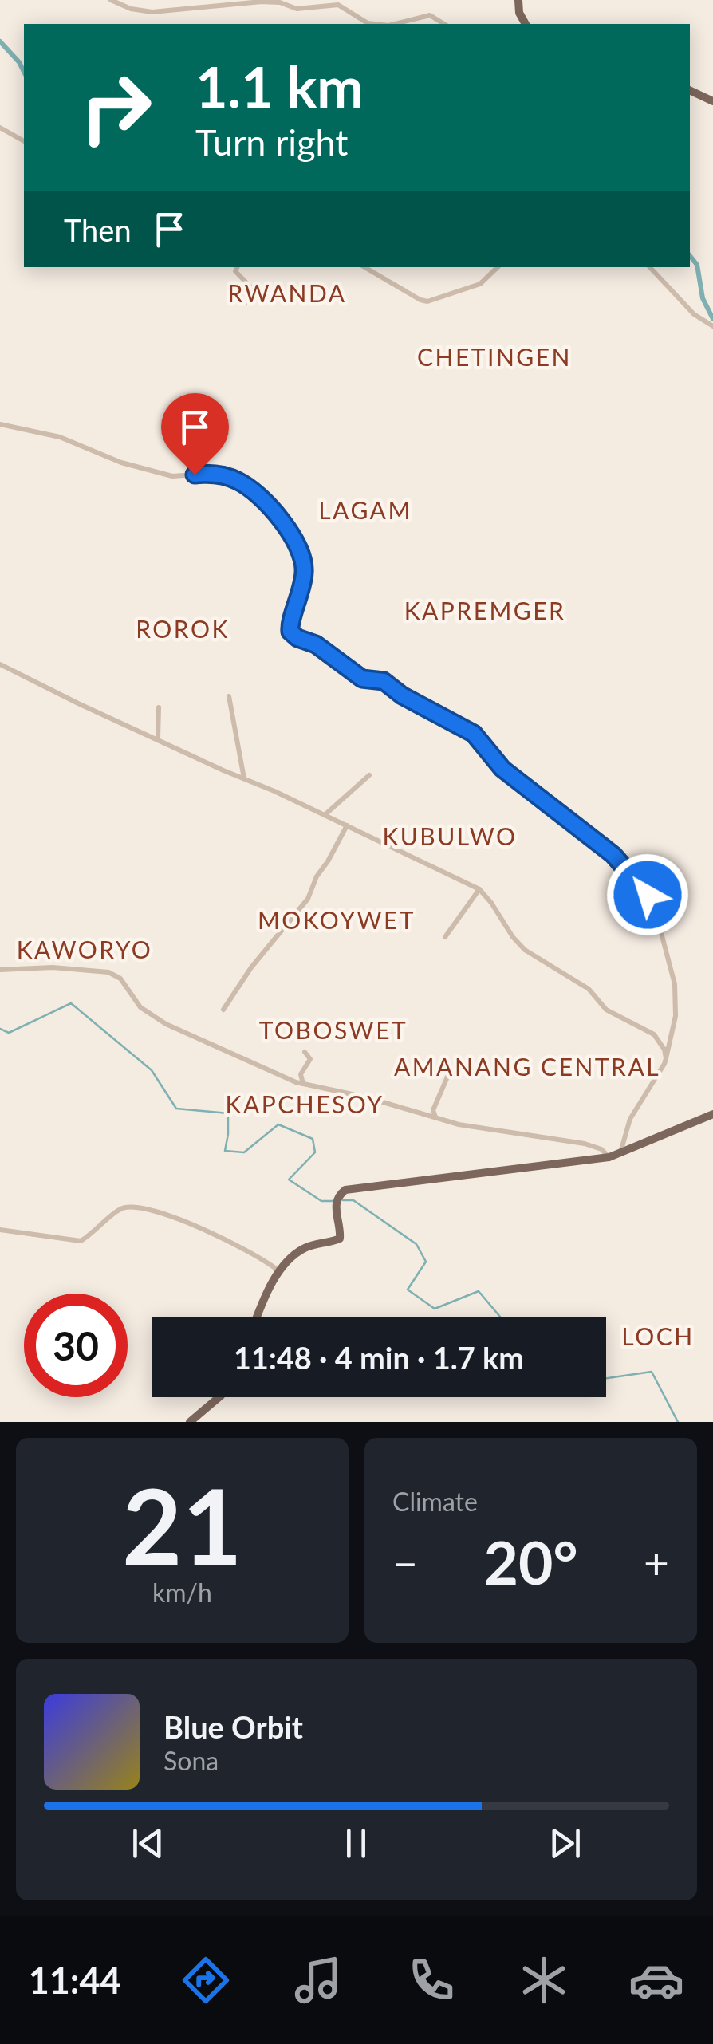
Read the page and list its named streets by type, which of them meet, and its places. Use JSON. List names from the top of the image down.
{
  "districts": [
    "RWANDA",
    "CHETINGEN",
    "LAGAM",
    "KAPREMGER",
    "ROROK",
    "KUBULWO",
    "MOKOYWET",
    "KAWORYO",
    "TOBOSWET",
    "AMANANG CENTRAL",
    "KAPCHESOY",
    "LOCH"
  ],
  "page": {
    "turn": ["1.1 km", "Turn right"],
    "then": "Then",
    "limit": "30",
    "trip": "11:48 · 4 min · 1.7 km",
    "tile": [
      ["21", "km/h"],
      "Climate"
    ],
    "heat": ["−", "20°", "+"],
    "song": ["Blue Orbit", "Sona"],
    "tabs": "11:44"
  }
}
